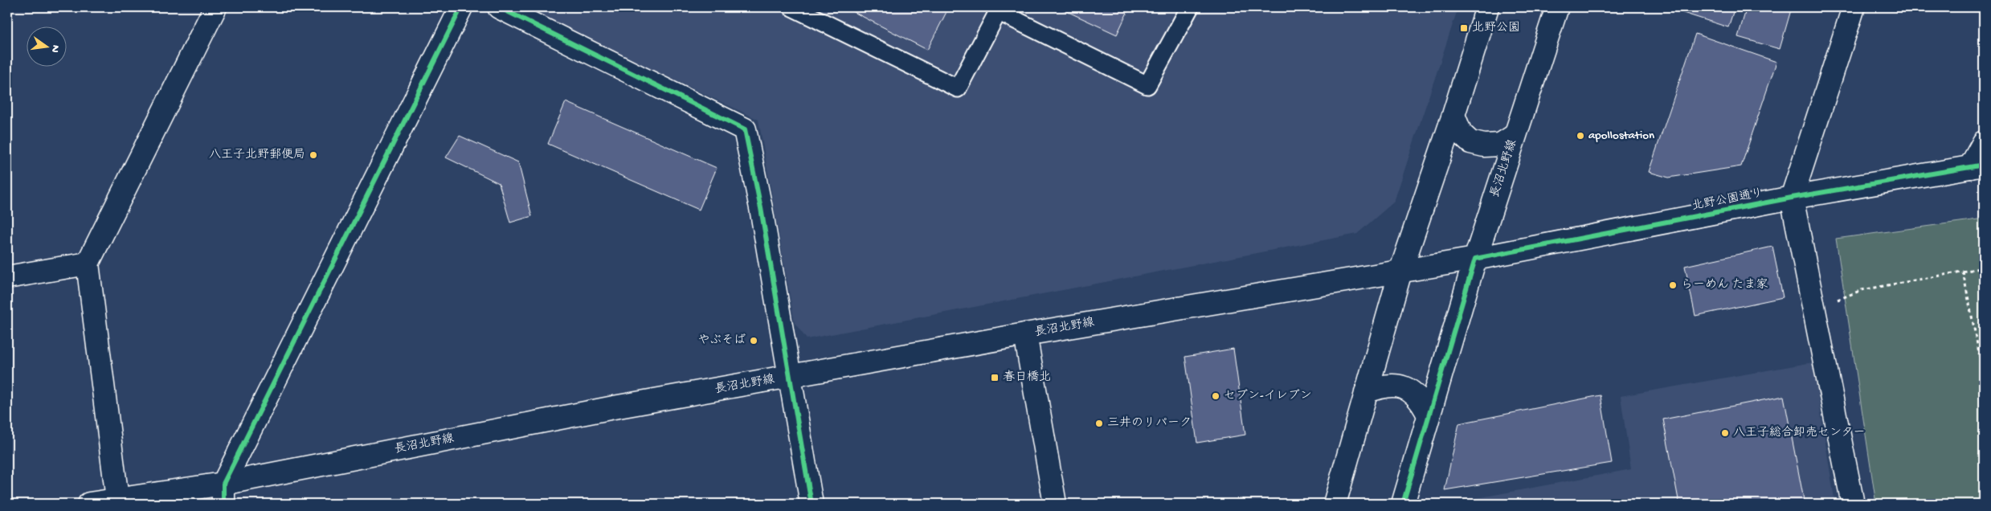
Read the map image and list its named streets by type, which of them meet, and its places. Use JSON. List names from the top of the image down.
{
  "streets": {
    "street": ["長沼北野線", "北野公園通り"]
  },
  "crossings": [
    ["長沼北野線", "北野公園通り"]
  ],
  "places": {
    "transit": ["北野公園", "春日橋北"],
    "other": [
      "apollostation",
      "八王子北野郵便局",
      "らーめん たま家",
      "やぶそば",
      "セブン-イレブン",
      "三井のリパーク",
      "八王子総合卸売センター"
    ]
  },
  "north": "right"
}
